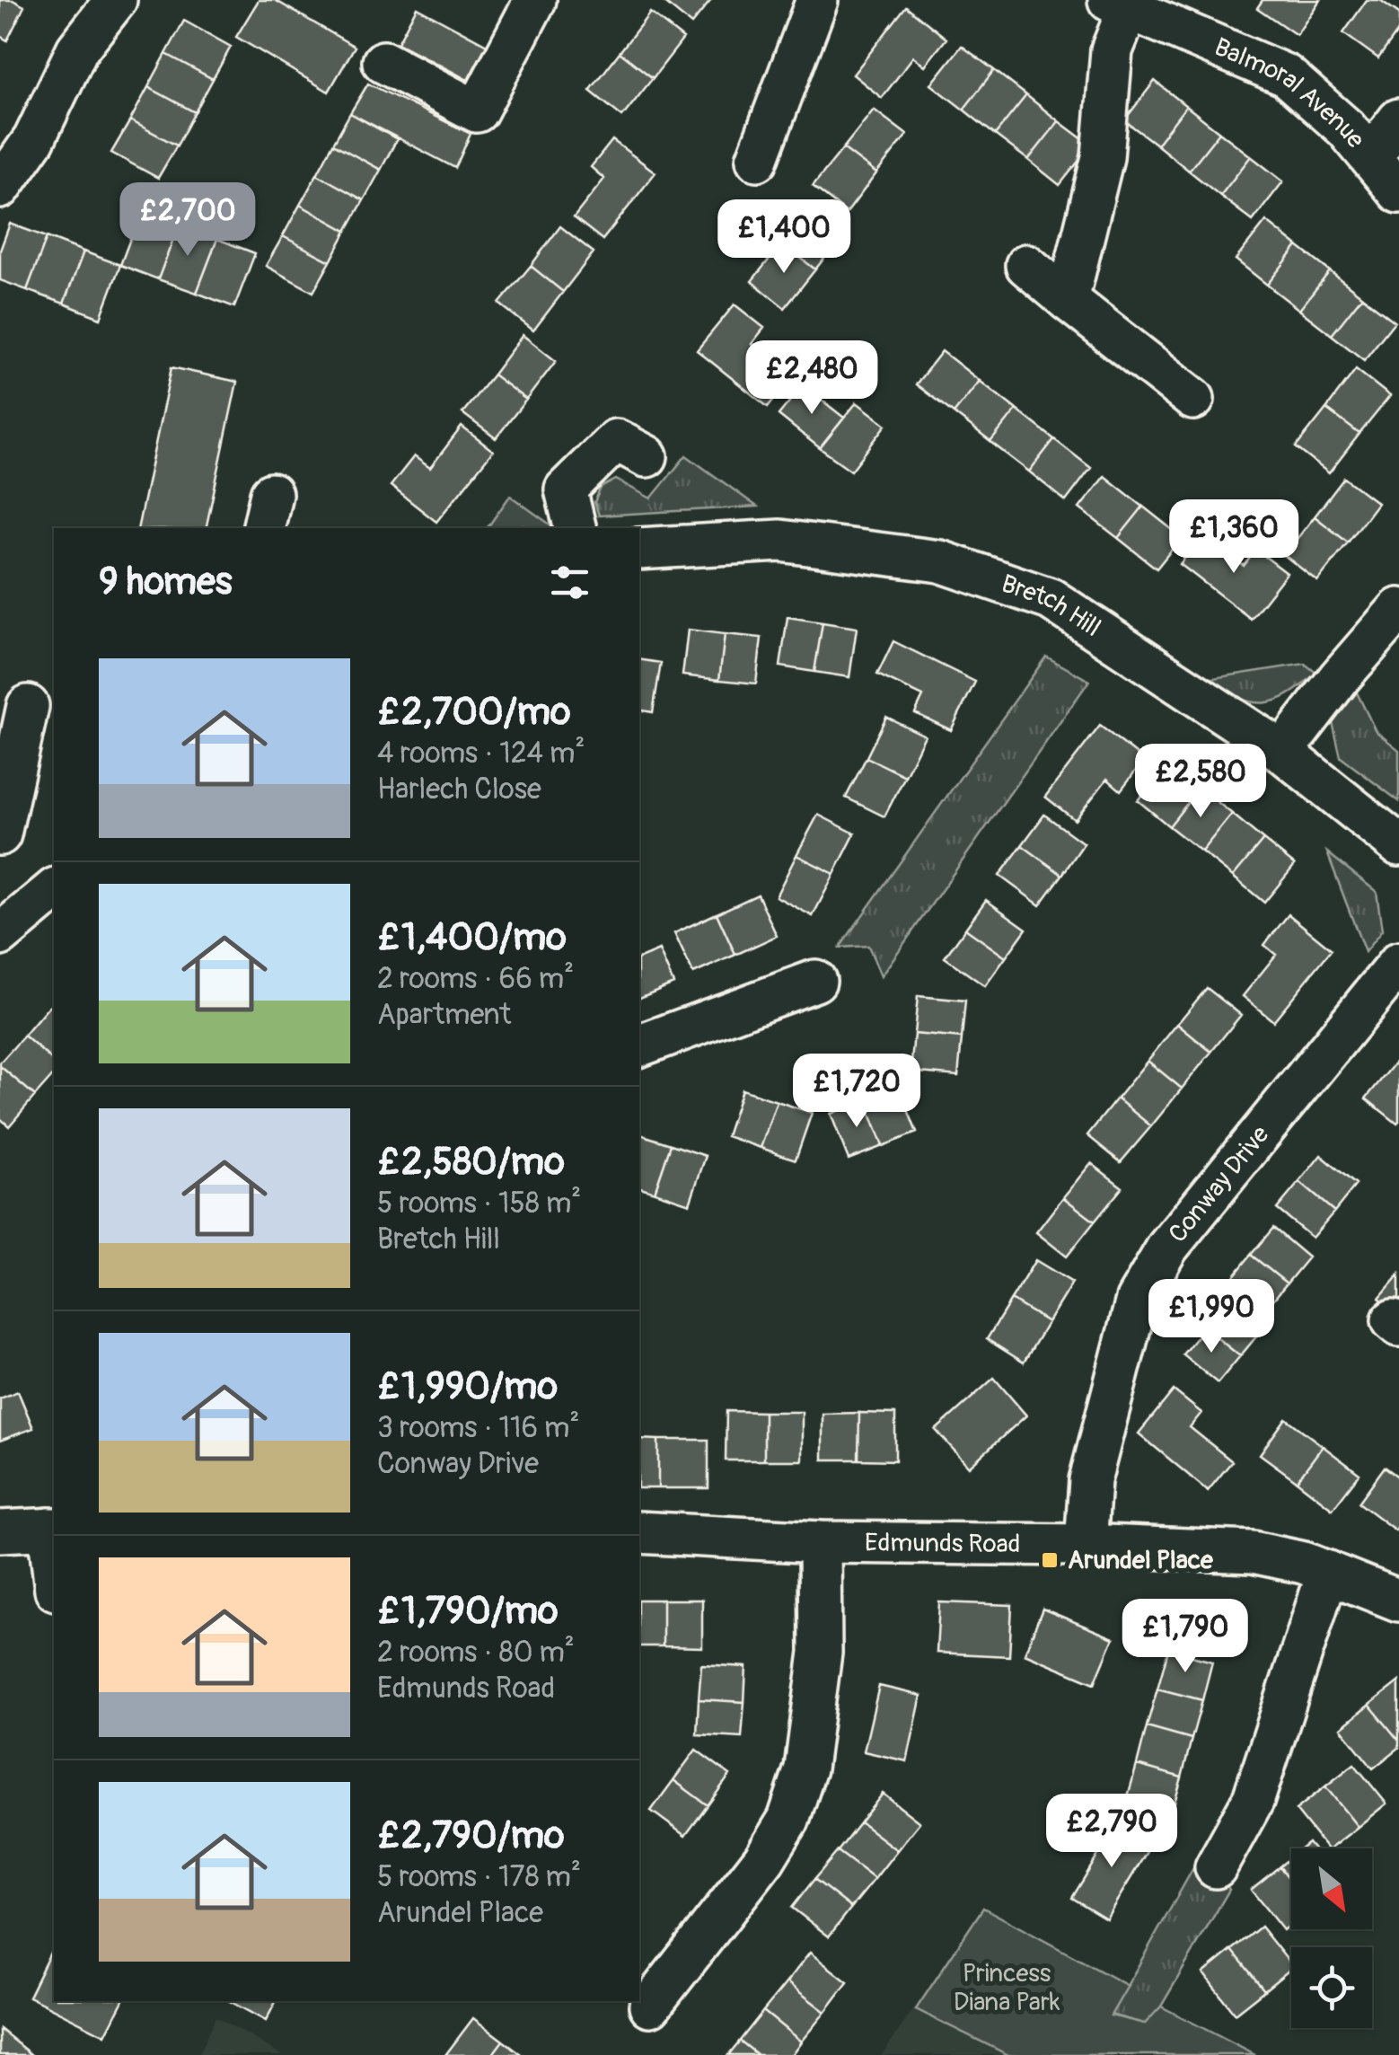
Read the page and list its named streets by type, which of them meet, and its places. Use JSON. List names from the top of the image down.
{
  "streets": {
    "street": [
      "Balmoral Avenue",
      "Bretch Hill",
      "Conway Drive",
      "Edmunds Road"
    ]
  },
  "crossings": [
    ["Conway Drive", "Edmunds Road"]
  ],
  "parks": ["Princess Diana Park"],
  "places": {
    "transit": ["Arundel Place"]
  },
  "north": "bottom right",
  "page": {
    "price": [
      "£2,700",
      "£1,400",
      "£2,480",
      "£1,360",
      "£2,580",
      "£1,720",
      "£1,990",
      "£1,790",
      "£2,790"
    ],
    "heading": "9 homes",
    "list": [
      {
        "name": "£2,700/mo",
        "note": "4 rooms · 124 m² · Harlech Close"
      },
      {
        "name": "£1,400/mo",
        "note": "2 rooms · 66 m² · Apartment"
      },
      {
        "name": "£2,580/mo",
        "note": "5 rooms · 158 m² · Bretch Hill"
      },
      {
        "name": "£1,990/mo",
        "note": "3 rooms · 116 m² · Conway Drive"
      },
      {
        "name": "£1,790/mo",
        "note": "2 rooms · 80 m² · Edmunds Road"
      },
      {
        "name": "£2,790/mo",
        "note": "5 rooms · 178 m² · Arundel Place"
      }
    ]
  }
}
